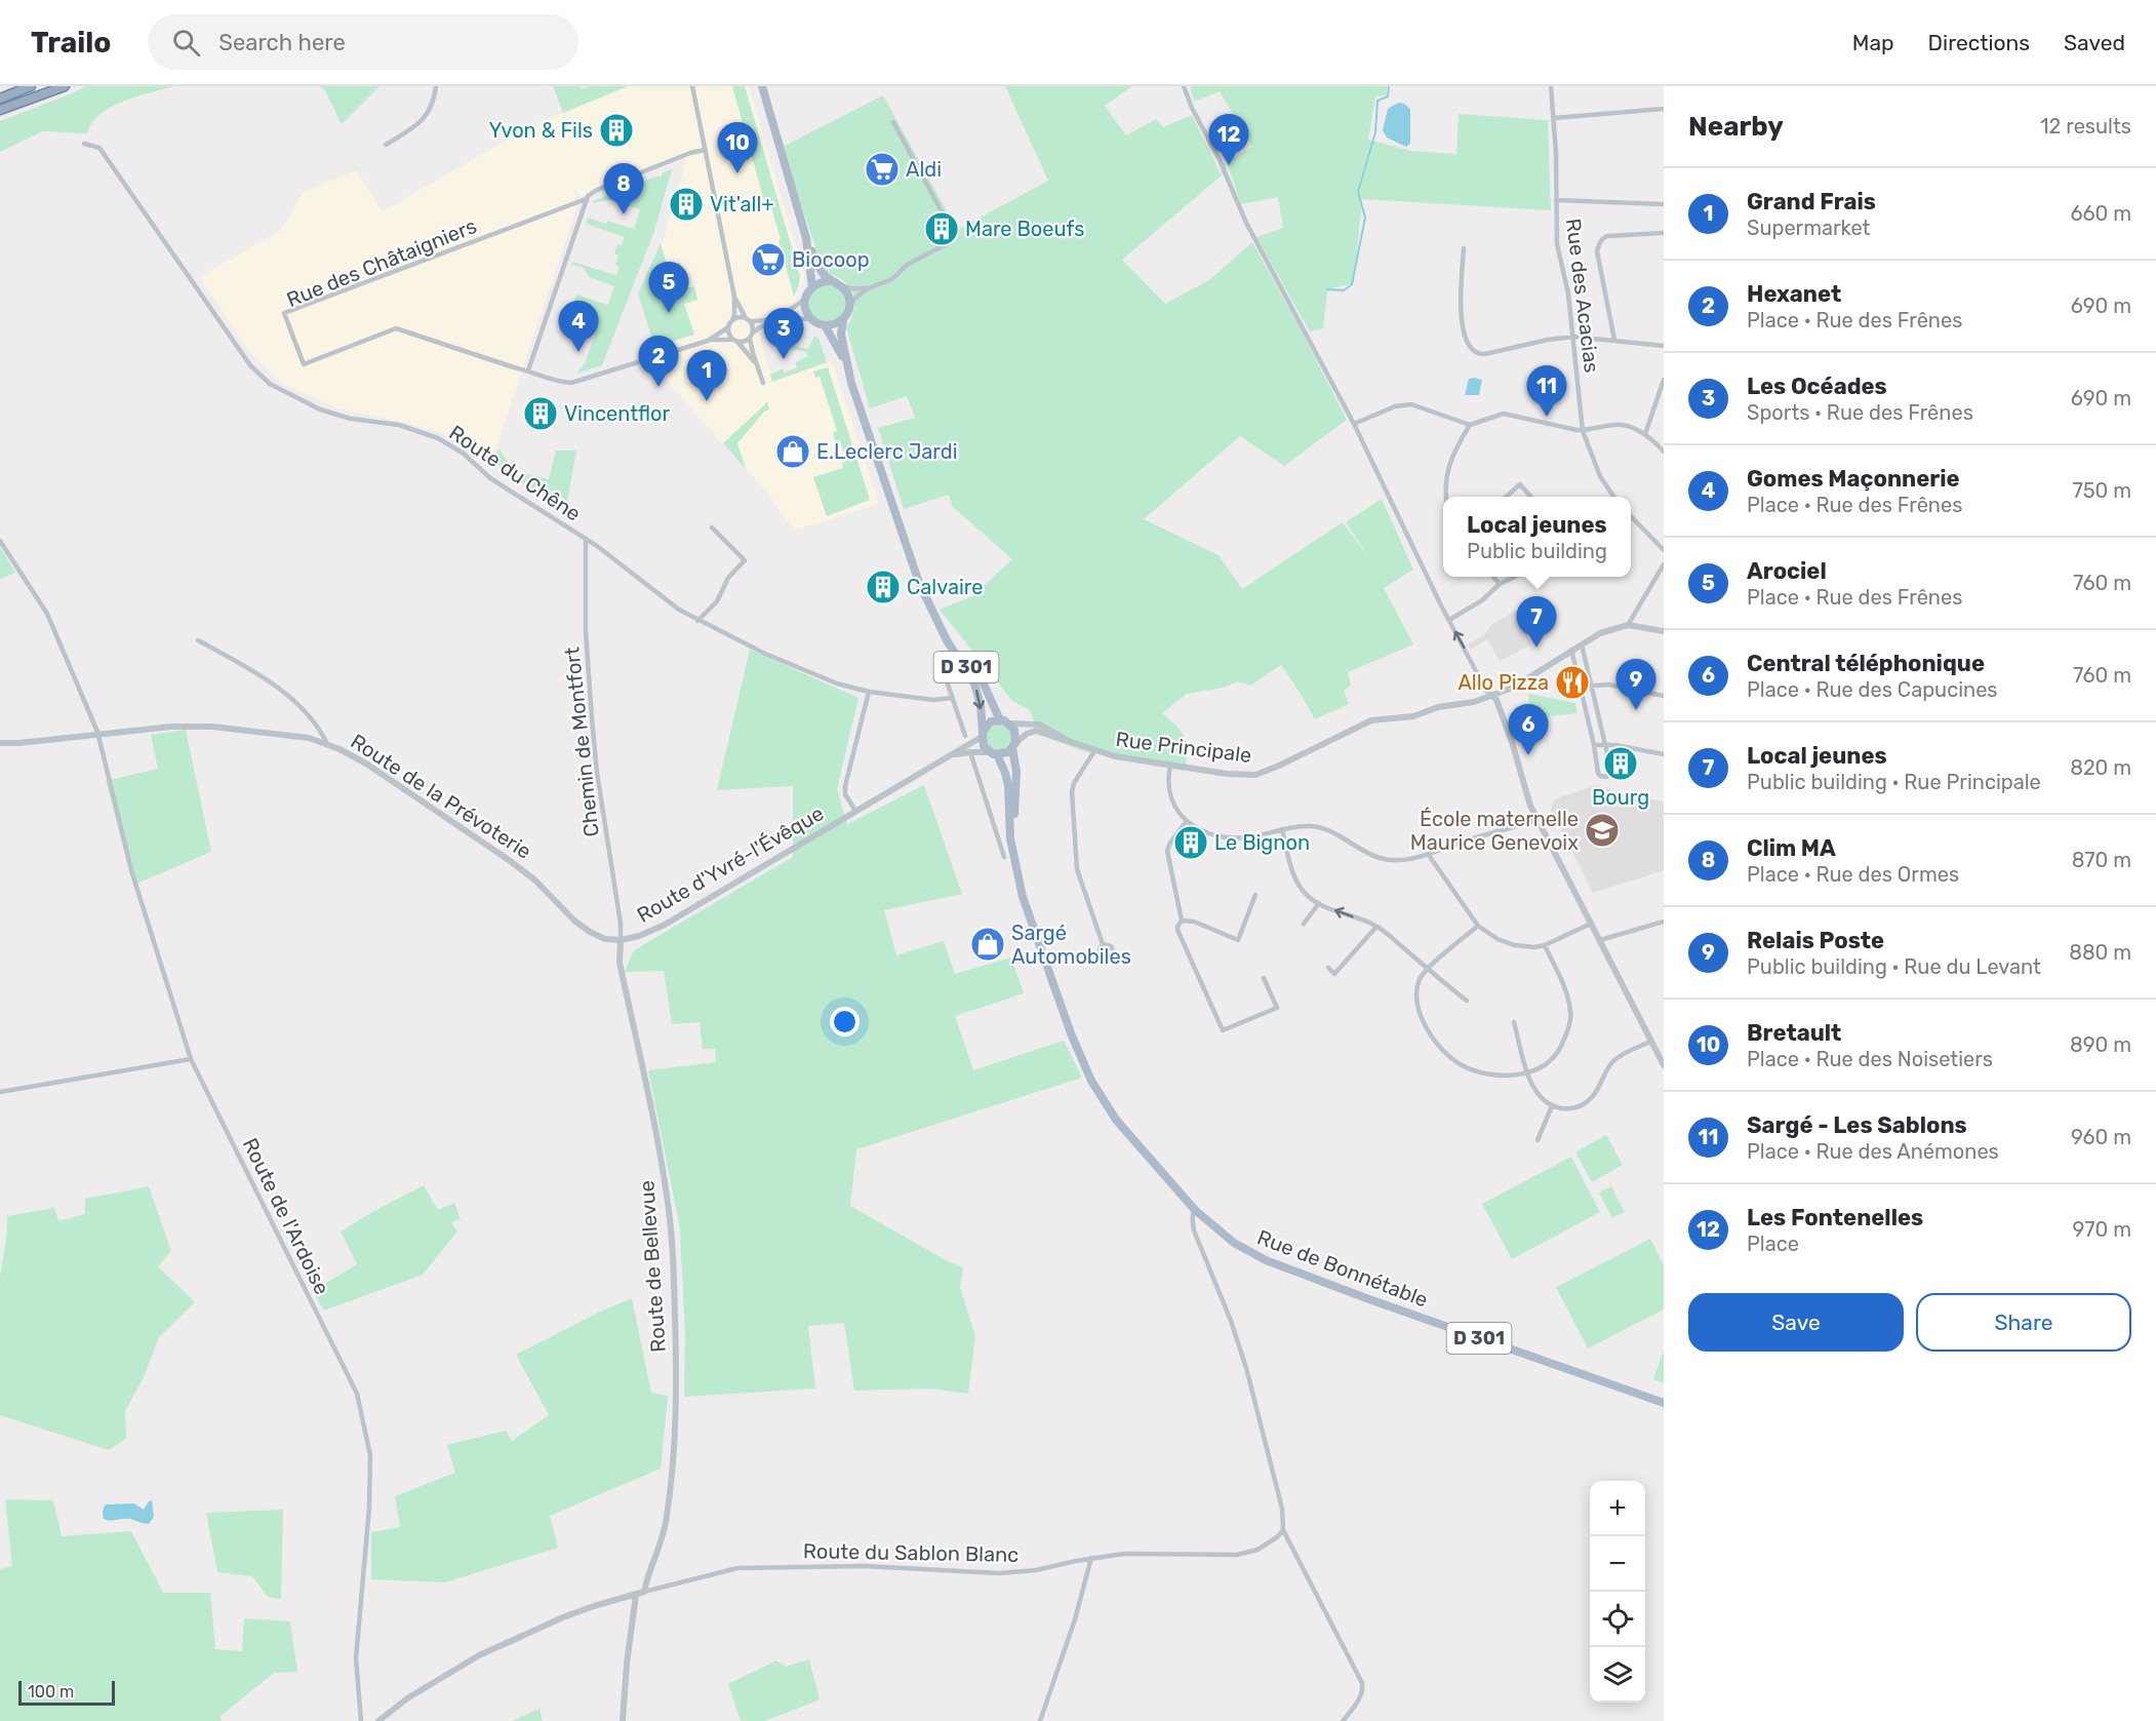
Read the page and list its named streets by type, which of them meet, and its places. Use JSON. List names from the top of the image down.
{
  "streets": {
    "main road": ["D 301", "Rue de Bonnétable"],
    "street": [
      "Rue des Châtaigniers",
      "Rue des Acacias",
      "Route du Chêne",
      "Chemin de Montfort",
      "Rue Principale",
      "Route de la Prévoterie",
      "Route d'Yvré-l'Évêque",
      "Route de l'Ardoise",
      "Route de Bellevue",
      "Route du Sablon Blanc"
    ]
  },
  "crossings": [
    ["Route du Chêne", "Chemin de Montfort"],
    ["D 301", "Route d'Yvré-l'Évêque"],
    ["D 301", "Rue de Bonnétable"],
    ["Chemin de Montfort", "Route de la Prévoterie"],
    ["Chemin de Montfort", "Route d'Yvré-l'Évêque"],
    ["Chemin de Montfort", "Route de Bellevue"],
    ["Route de la Prévoterie", "Route d'Yvré-l'Évêque"],
    ["Route de la Prévoterie", "Route de l'Ardoise"],
    ["Route de la Prévoterie", "Route de Bellevue"],
    ["Route d'Yvré-l'Évêque", "Route de Bellevue"],
    ["Route de Bellevue", "Route du Sablon Blanc"]
  ],
  "places": {
    "building": [
      "Yvon & Fils",
      "Vit'all+",
      "Mare Boeufs",
      "Vincentflor",
      "Calvaire",
      "Bourg",
      "Le Bignon"
    ],
    "supermarket": ["Aldi", "Biocoop"],
    "shop": ["E.Leclerc Jardi", "Sargé Automobiles"],
    "restaurant": ["Allo Pizza"],
    "school or university": ["École maternelle Maurice Genevoix"]
  },
  "scale_bar": "100 m",
  "page": {
    "header": "Trailo",
    "search": "Search here",
    "nav": ["Map", "Directions", "Saved"],
    "heading": ["Nearby", "12 results"],
    "pins": [
      "12",
      "10",
      "8",
      "5",
      "4",
      "3",
      "2",
      "1",
      "11",
      "7",
      "9",
      "6"
    ],
    "list": [
      {
        "mark": "1",
        "name": "Grand Frais",
        "note": "Supermarket",
        "value": "660 m"
      },
      {
        "mark": "2",
        "name": "Hexanet",
        "note": "Place · Rue des Frênes",
        "value": "690 m"
      },
      {
        "mark": "3",
        "name": "Les Océades",
        "note": "Sports · Rue des Frênes",
        "value": "690 m"
      },
      {
        "mark": "4",
        "name": "Gomes Maçonnerie",
        "note": "Place · Rue des Frênes",
        "value": "750 m"
      },
      {
        "mark": "5",
        "name": "Arociel",
        "note": "Place · Rue des Frênes",
        "value": "760 m"
      },
      {
        "mark": "6",
        "name": "Central téléphonique",
        "note": "Place · Rue des Capucines",
        "value": "760 m"
      },
      {
        "mark": "7",
        "name": "Local jeunes",
        "note": "Public building · Rue Principale",
        "value": "820 m"
      },
      {
        "mark": "8",
        "name": "Clim MA",
        "note": "Place · Rue des Ormes",
        "value": "870 m"
      },
      {
        "mark": "9",
        "name": "Relais Poste",
        "note": "Public building · Rue du Levant",
        "value": "880 m"
      },
      {
        "mark": "10",
        "name": "Bretault",
        "note": "Place · Rue des Noisetiers",
        "value": "890 m"
      },
      {
        "mark": "11",
        "name": "Sargé - Les Sablons",
        "note": "Place · Rue des Anémones",
        "value": "960 m"
      },
      {
        "mark": "12",
        "name": "Les Fontenelles",
        "note": "Place",
        "value": "970 m"
      }
    ],
    "popup": ["Local jeunes", "Public building"],
    "buttons": ["Save", "Share"],
    "map_buttons": ["+", "−"],
    "scale": "100 m"
  }
}
